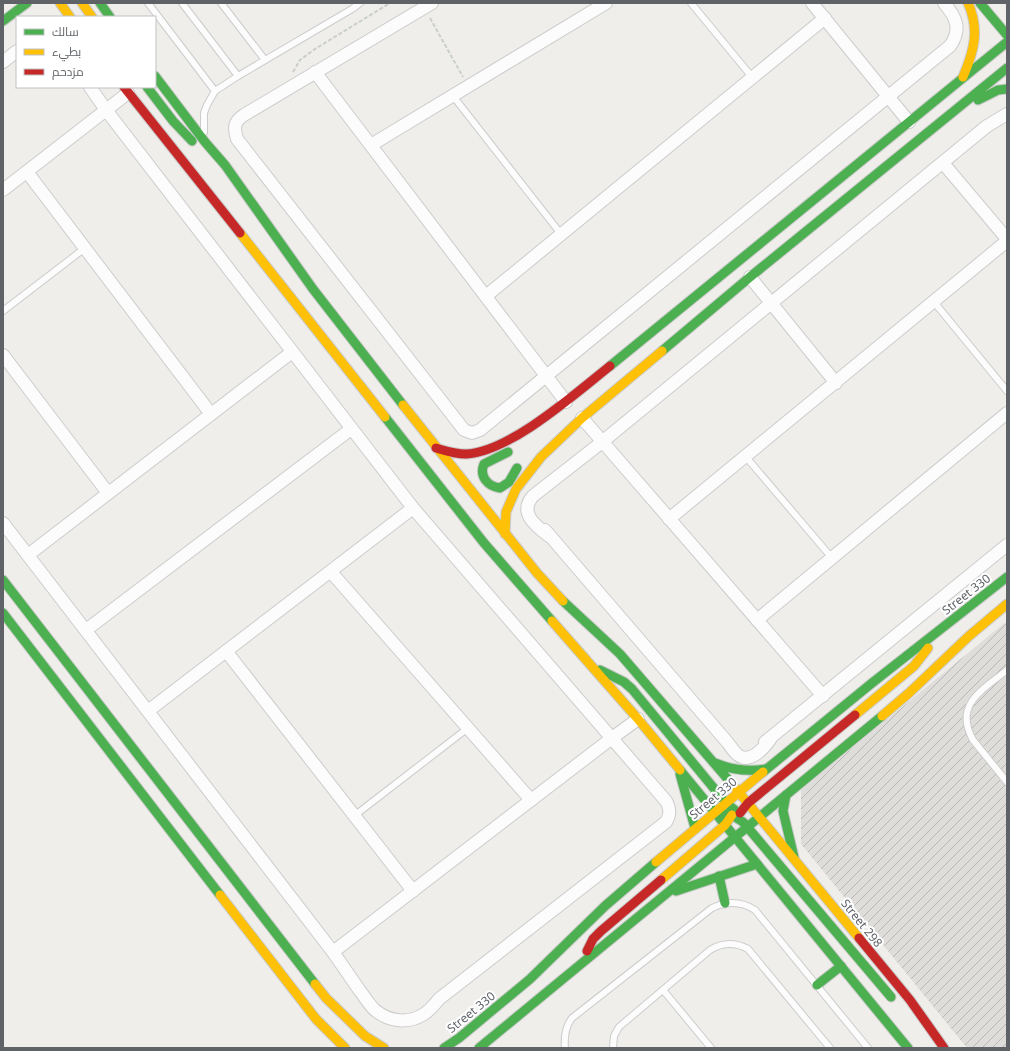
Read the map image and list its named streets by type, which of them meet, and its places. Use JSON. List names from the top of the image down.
{
  "streets": {
    "street": ["Street 330", "Street 298"]
  },
  "crossings": [
    ["Street 330", "Street 298"]
  ],
  "legend": ["سالك", "بطيء", "مزدحم"]
}
